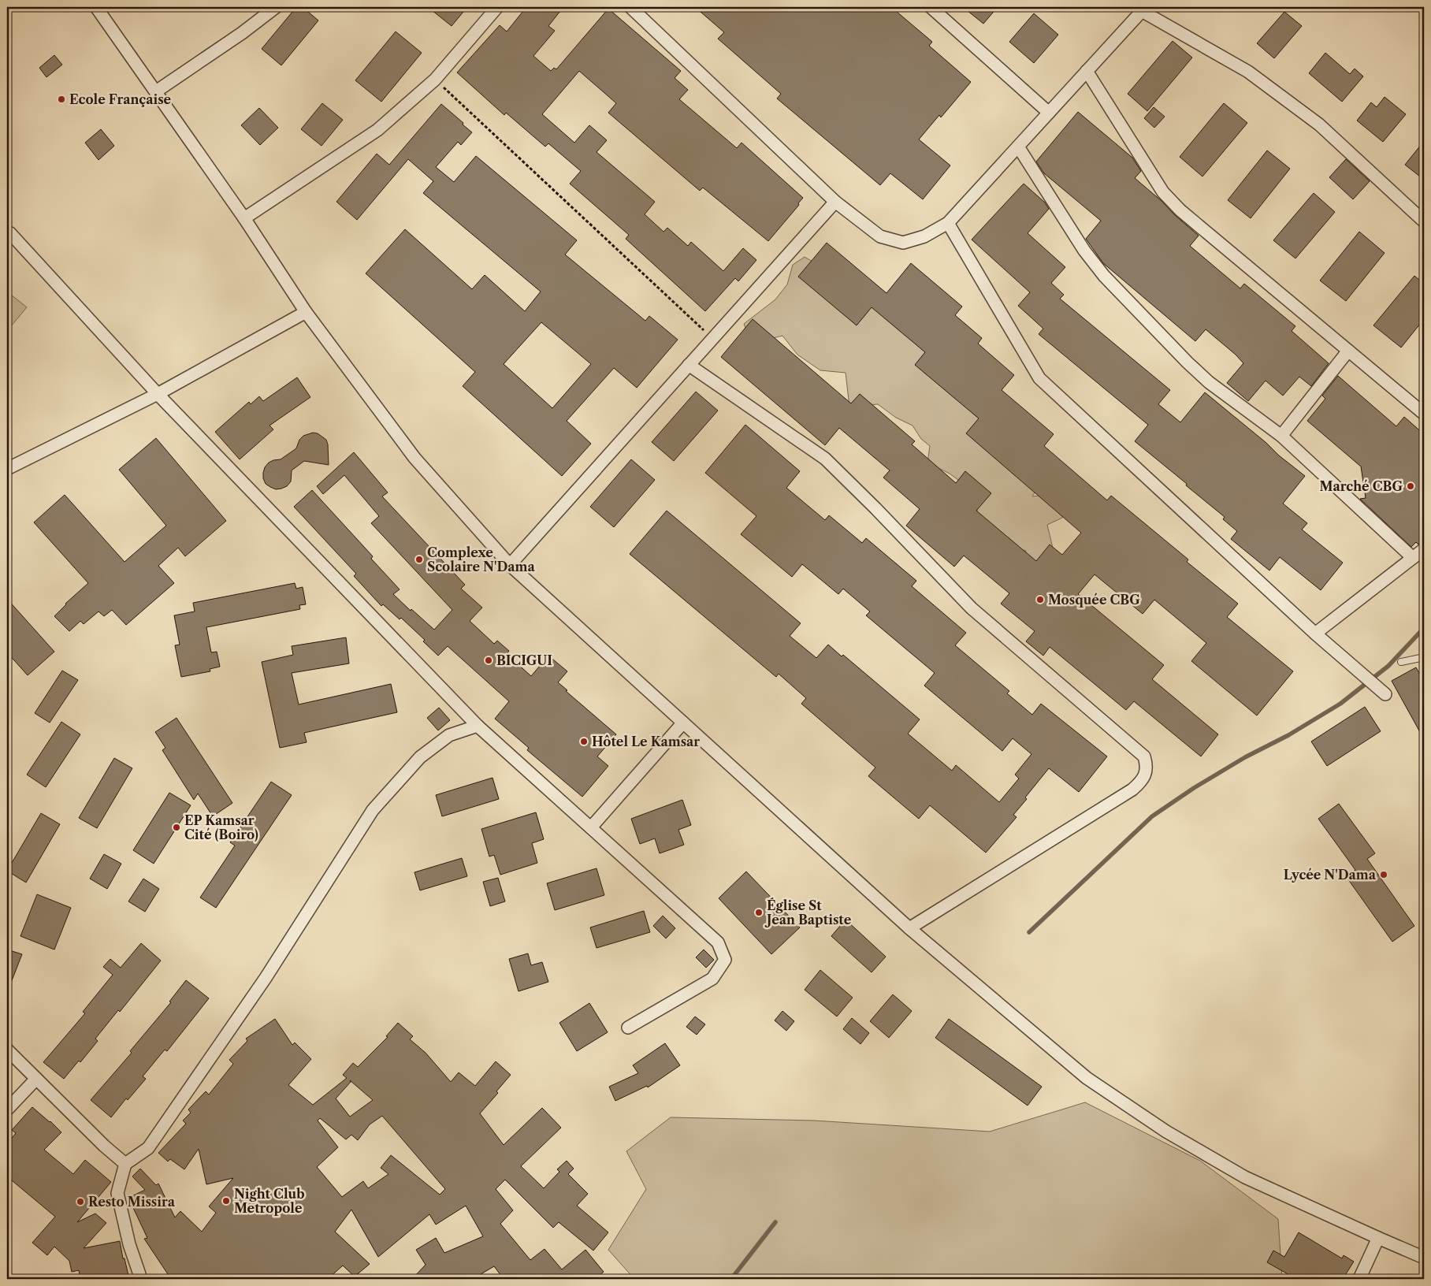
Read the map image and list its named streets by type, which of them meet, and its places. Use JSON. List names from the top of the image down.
{
  "places": [
    "Ecole Française",
    "Marché CBG",
    "Complexe Scolaire N'Dama",
    "Mosquée CBG",
    "BICIGUI",
    "Hôtel Le Kamsar",
    "EP Kamsar Cité (Boiro)",
    "Lycée N'Dama",
    "Église St Jean Baptiste",
    "Night Club Metropole",
    "Resto Missira"
  ]
}
